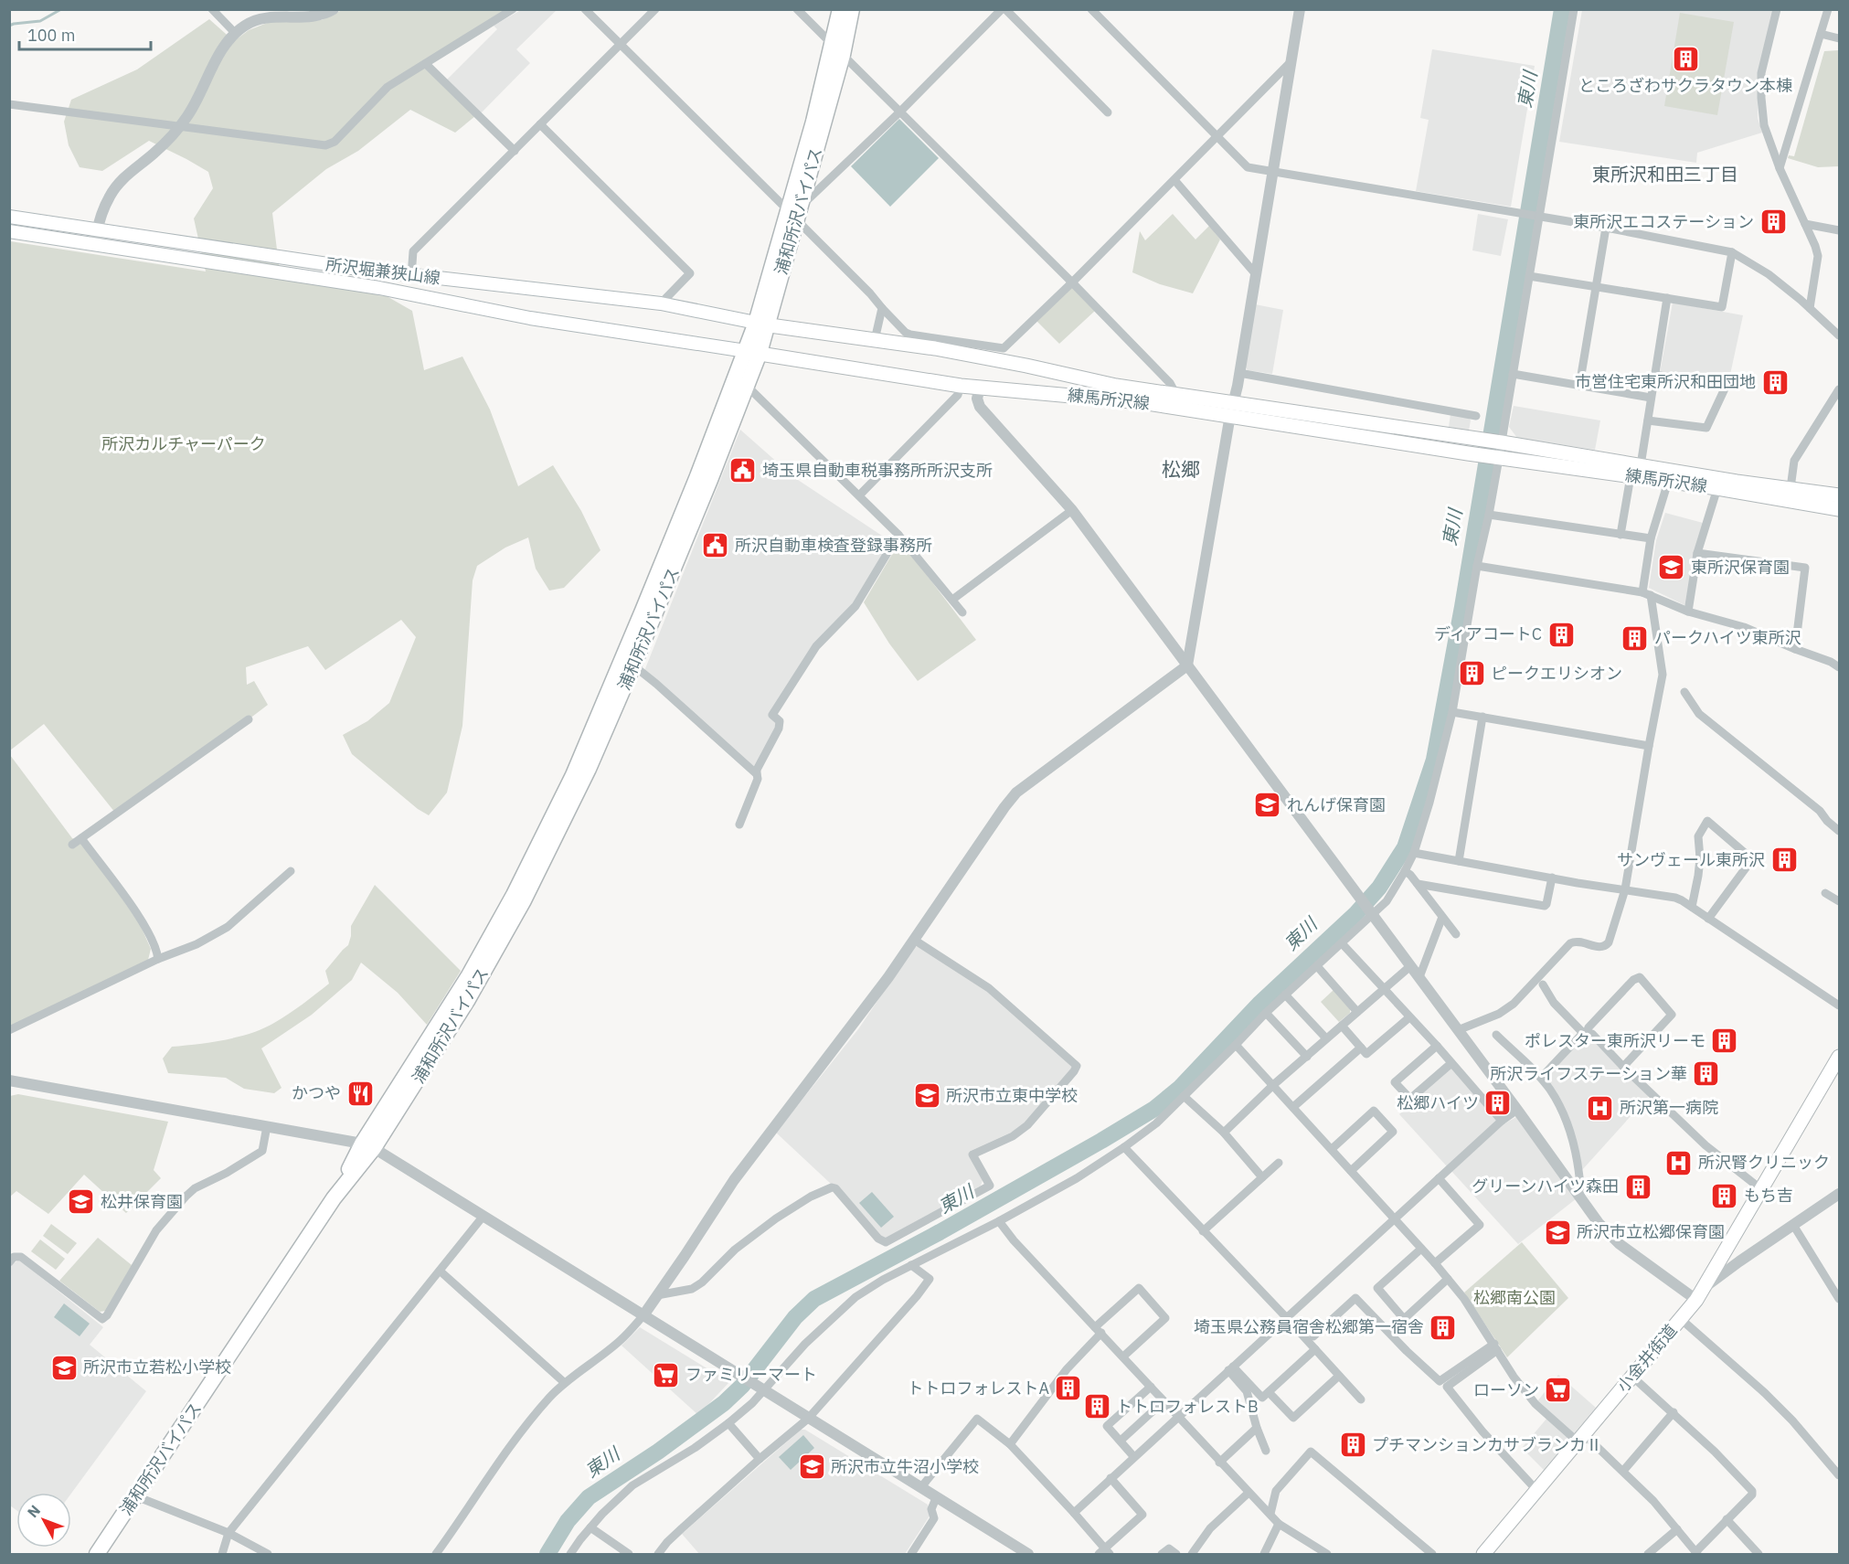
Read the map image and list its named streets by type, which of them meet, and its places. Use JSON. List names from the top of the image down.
{
  "streets": {
    "highway": ["浦和所沢バイパス"],
    "main road": ["所沢堀兼狭山線", "練馬所沢線", "小金井街道"]
  },
  "crossings": [
    ["浦和所沢バイパス", "所沢堀兼狭山線"],
    ["浦和所沢バイパス", "練馬所沢線"],
    ["所沢堀兼狭山線", "練馬所沢線"]
  ],
  "districts": ["東所沢和田三丁目", "松郷"],
  "water": ["東川"],
  "parks": ["所沢カルチャーパーク", "松郷南公園"],
  "places": {
    "building": [
      "ところざわサクラタウン本棟",
      "東所沢エコステーション",
      "市営住宅東所沢和田団地",
      "ディアコートC",
      "パークハイツ東所沢",
      "ピークエリシオン",
      "サンヴェール東所沢",
      "ポレスター東所沢リーモ",
      "所沢ライフステーション華",
      "松郷ハイツ",
      "グリーンハイツ森田",
      "もち吉",
      "埼玉県公務員宿舎松郷第一宿舎",
      "トトロフォレストA",
      "トトロフォレストB",
      "プチマンションカサブランカⅡ"
    ],
    "public building": ["埼玉県自動車税事務所所沢支所", "所沢自動車検査登録事務所"],
    "school or university": [
      "東所沢保育園",
      "れんげ保育園",
      "所沢市立東中学校",
      "松井保育園",
      "所沢市立松郷保育園",
      "所沢市立若松小学校",
      "所沢市立牛沼小学校"
    ],
    "restaurant": ["かつや"],
    "hospital": ["所沢第一病院", "所沢腎クリニック"],
    "supermarket": ["ファミリーマート", "ローソン"]
  },
  "scale_bar": "100 m",
  "north": "top left"
}
